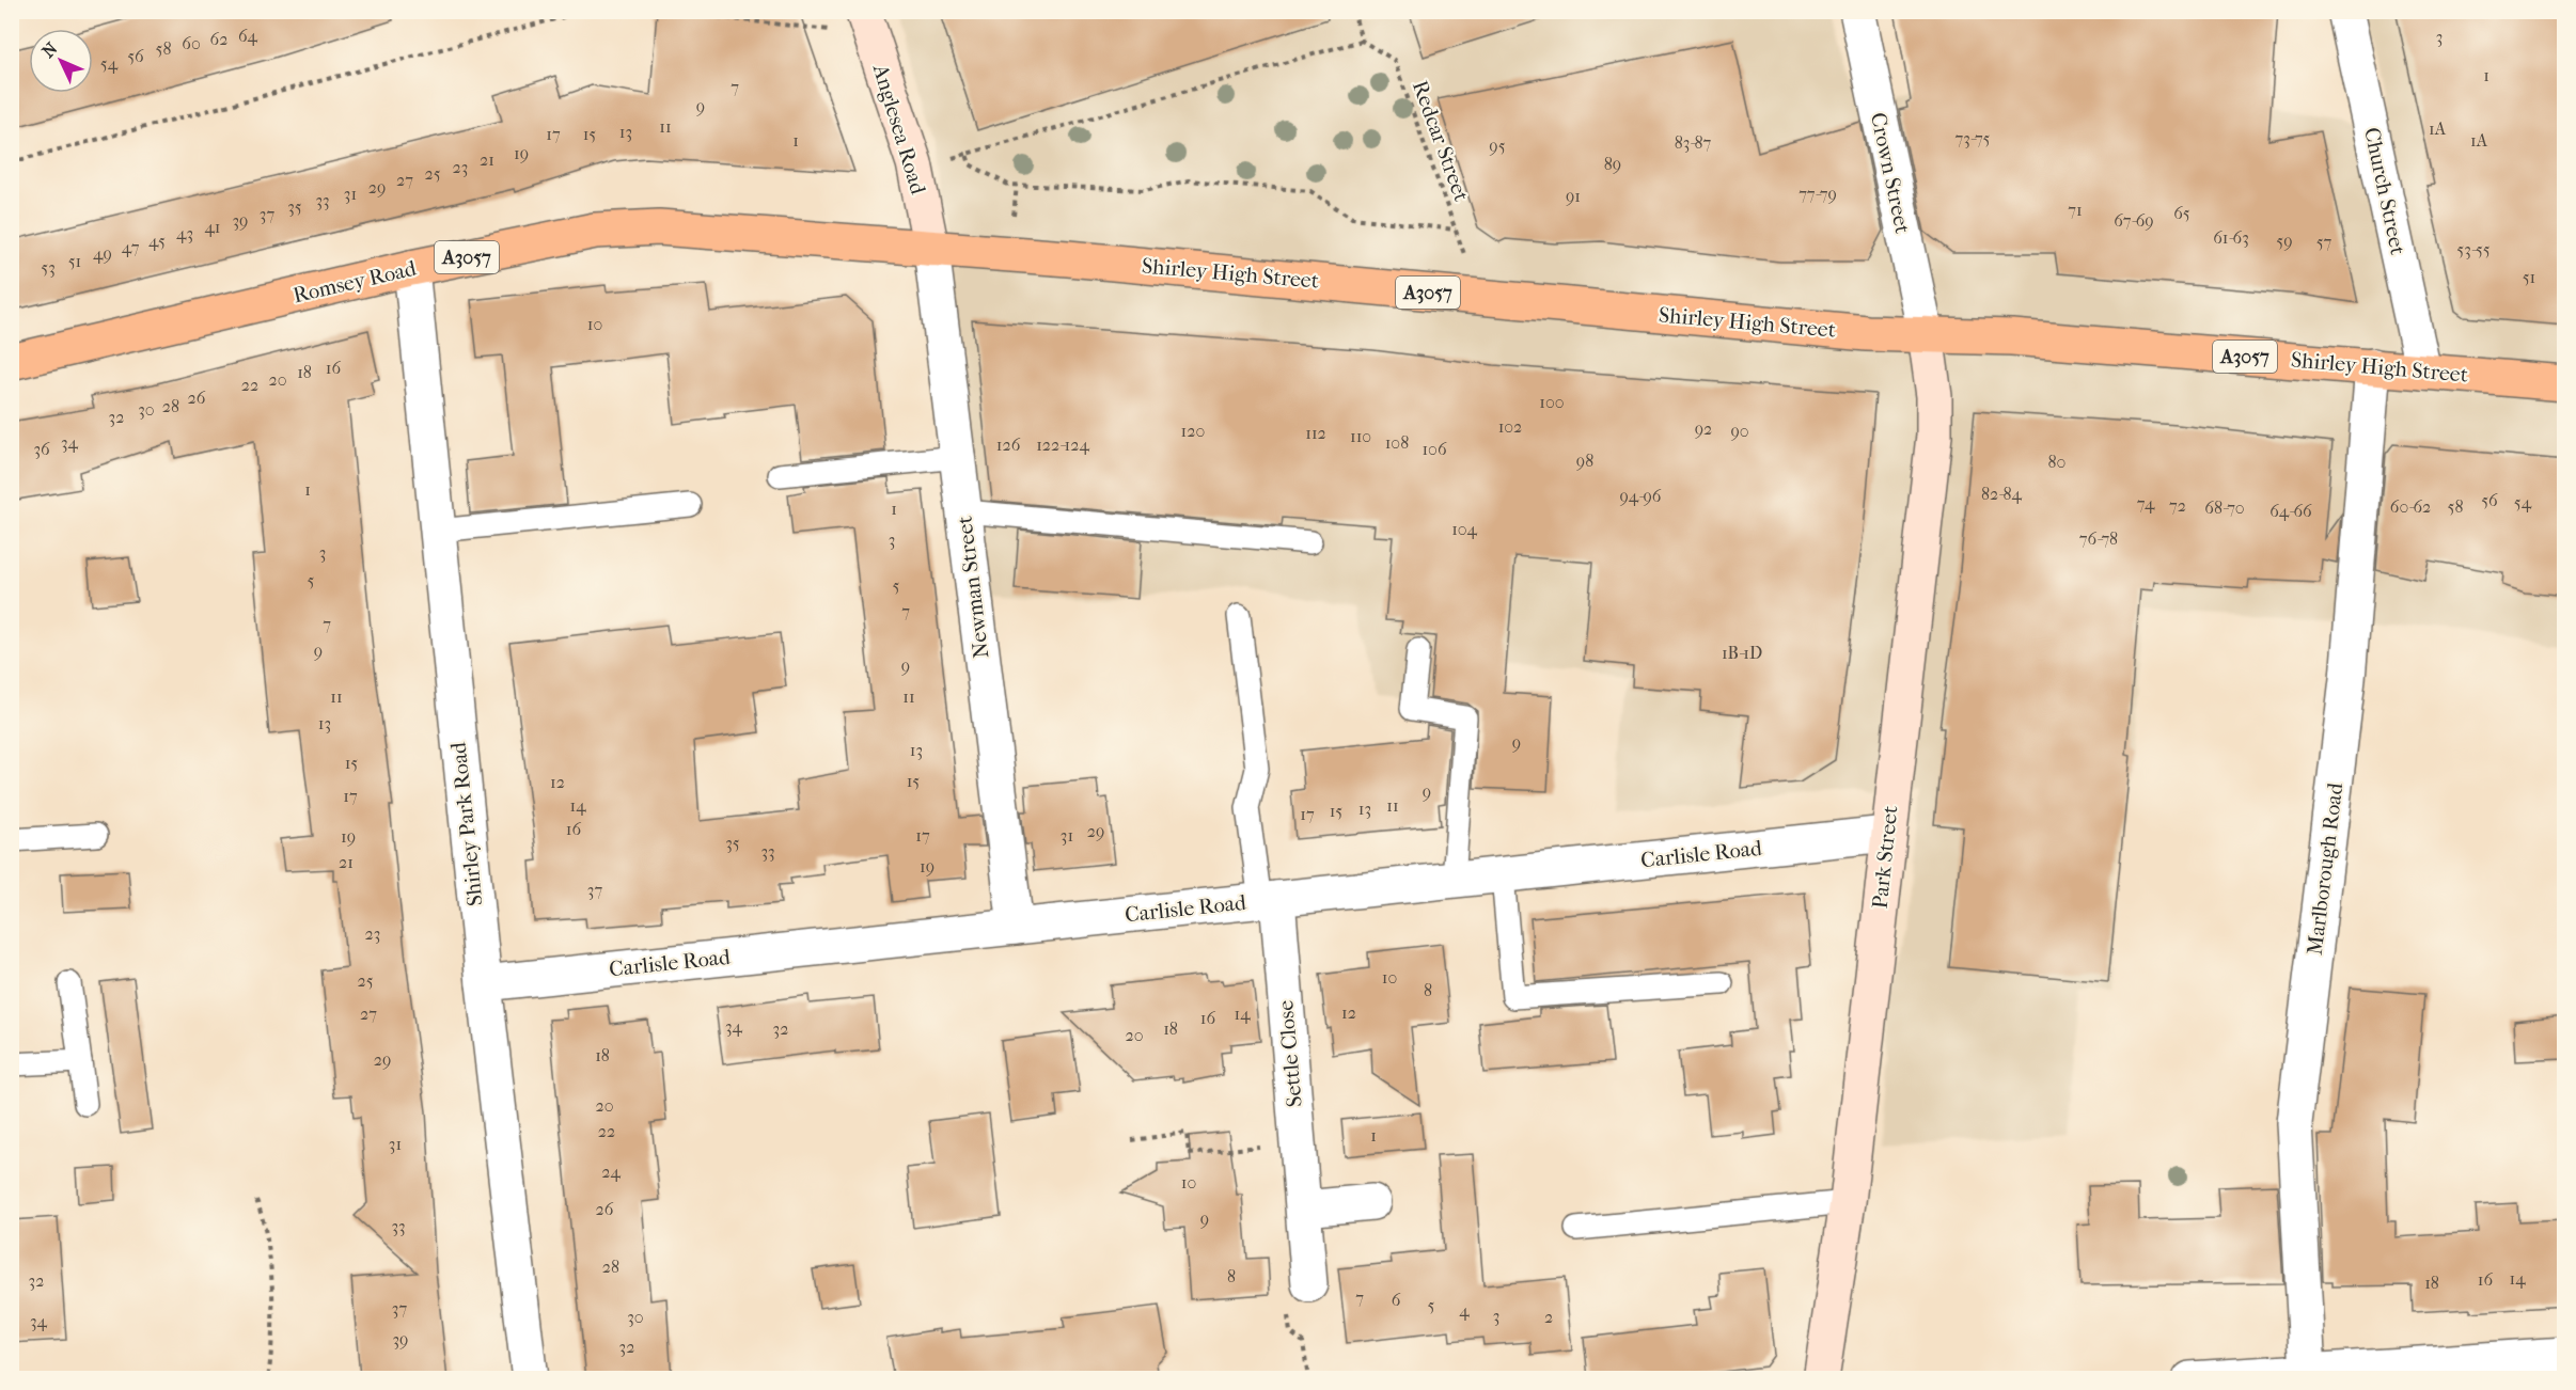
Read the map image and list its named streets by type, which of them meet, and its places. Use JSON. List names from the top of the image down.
{
  "streets": {
    "main road": ["A3057", "Shirley High Street", "Romsey Road"],
    "street": [
      "Anglesea Road",
      "Crown Street",
      "Church Street",
      "Newman Street",
      "Shirley Park Road",
      "Carlisle Road",
      "Park Street",
      "Marlborough Road",
      "Settle Close"
    ],
    "path": ["Redcar Street"]
  },
  "crossings": [
    ["Anglesea Road", "Shirley High Street"],
    ["Anglesea Road", "Romsey Road"],
    ["Anglesea Road", "Newman Street"],
    ["Redcar Street", "Shirley High Street"],
    ["Crown Street", "Shirley High Street"],
    ["Crown Street", "Park Street"],
    ["Church Street", "Shirley High Street"],
    ["Shirley High Street", "Romsey Road"],
    ["Shirley High Street", "Newman Street"],
    ["Shirley High Street", "Park Street"],
    ["Shirley High Street", "Marlborough Road"],
    ["Romsey Road", "Newman Street"],
    ["Romsey Road", "Shirley Park Road"],
    ["Newman Street", "Carlisle Road"],
    ["Shirley Park Road", "Carlisle Road"],
    ["Carlisle Road", "Park Street"],
    ["Carlisle Road", "Settle Close"]
  ],
  "house_numbers": [
    "64",
    "3",
    "62",
    "60",
    "58",
    "56",
    "54",
    "1",
    "7",
    "9",
    "11",
    "1A",
    "13",
    "17",
    "15",
    "73-75",
    "1",
    "1A",
    "83-87",
    "95",
    "19",
    "21",
    "89",
    "23",
    "25",
    "27",
    "29",
    "31",
    "77-79",
    "91",
    "33",
    "35",
    "71",
    "65",
    "37",
    "39",
    "67-69",
    "41",
    "43",
    "61-63",
    "45",
    "59",
    "57",
    "47",
    "53-55",
    "49",
    "51",
    "53",
    "51",
    "10",
    "16",
    "18",
    "20",
    "22",
    "26",
    "100",
    "28",
    "30",
    "32",
    "102",
    "92",
    "120",
    "90",
    "112",
    "110",
    "34",
    "108",
    "126",
    "122-124",
    "36",
    "106",
    "98",
    "80",
    "1",
    "82-84",
    "94-96",
    "56",
    "54",
    "74",
    "72",
    "60-62",
    "58",
    "68-70",
    "1",
    "64-66",
    "104",
    "76-78",
    "3",
    "3",
    "5",
    "5",
    "7",
    "7",
    "9",
    "1B-1D",
    "9",
    "11",
    "11",
    "13",
    "9",
    "13",
    "15",
    "15",
    "12",
    "9",
    "17",
    "14",
    "11",
    "13",
    "15",
    "17",
    "16",
    "29",
    "17",
    "31",
    "19",
    "35",
    "33",
    "21",
    "19",
    "37",
    "23",
    "10",
    "25",
    "8",
    "12",
    "27",
    "14",
    "16",
    "34",
    "32",
    "18",
    "20",
    "18",
    "29",
    "20",
    "22",
    "1",
    "31",
    "24",
    "10",
    "26",
    "9",
    "33",
    "28",
    "8",
    "14",
    "16",
    "32",
    "18",
    "7",
    "6",
    "5",
    "37",
    "4",
    "3",
    "30",
    "2",
    "34",
    "39",
    "32"
  ],
  "north": "top left"
}
